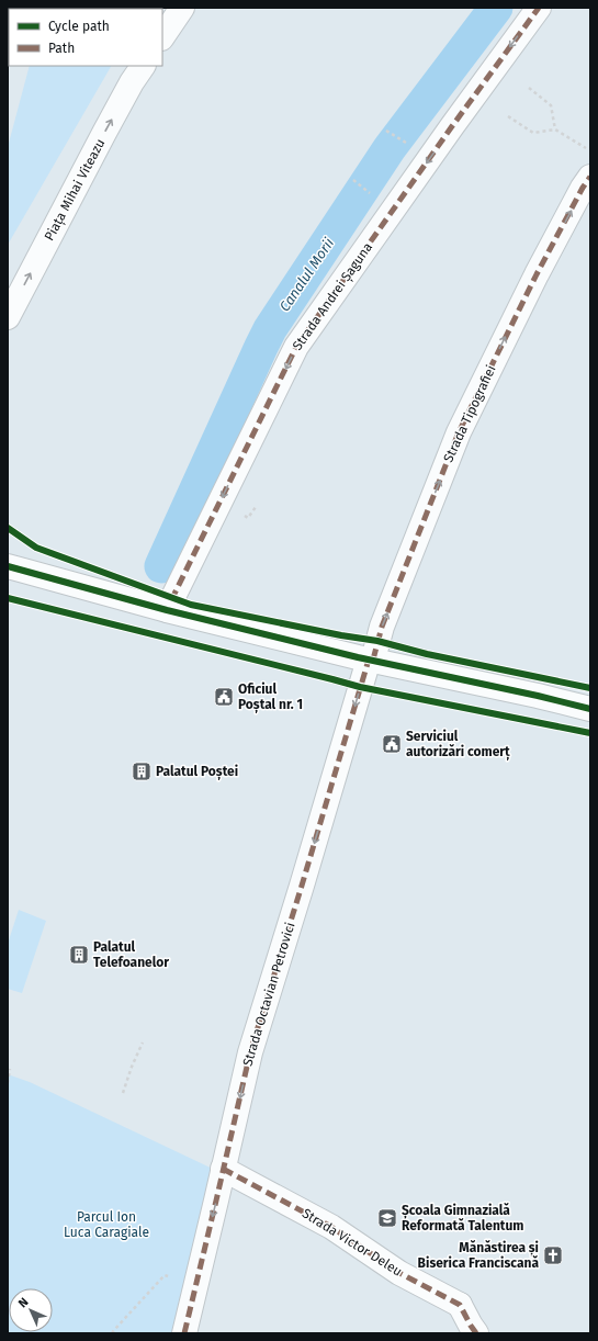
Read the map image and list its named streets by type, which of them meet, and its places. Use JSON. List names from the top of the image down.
{
  "streets": {
    "street": [
      "Piața Mihai Viteazu",
      "Strada Andrei Șaguna",
      "Strada Tipografiei",
      "Strada Octavian Petrovici",
      "Strada Victor Deleu"
    ]
  },
  "crossings": [
    ["Strada Tipografiei", "Strada Octavian Petrovici"],
    ["Strada Octavian Petrovici", "Strada Victor Deleu"]
  ],
  "one_way": [
    "Piața Mihai Viteazu",
    "Strada Andrei Șaguna",
    "Strada Tipografiei",
    "Strada Octavian Petrovici"
  ],
  "water": ["Canalul Morii"],
  "parks": ["Parcul Ion Luca Caragiale"],
  "places": {
    "public building": ["Oficiul Poștal nr. 1", "Serviciul autorizări comerț"],
    "building": ["Palatul Poștei", "Palatul Telefoanelor"],
    "school or university": ["Școala Gimnazială Reformată Talentum"],
    "church": ["Mănăstirea și Biserica Franciscană"]
  },
  "legend": ["Cycle path", "Path"],
  "north": "top left"
}
